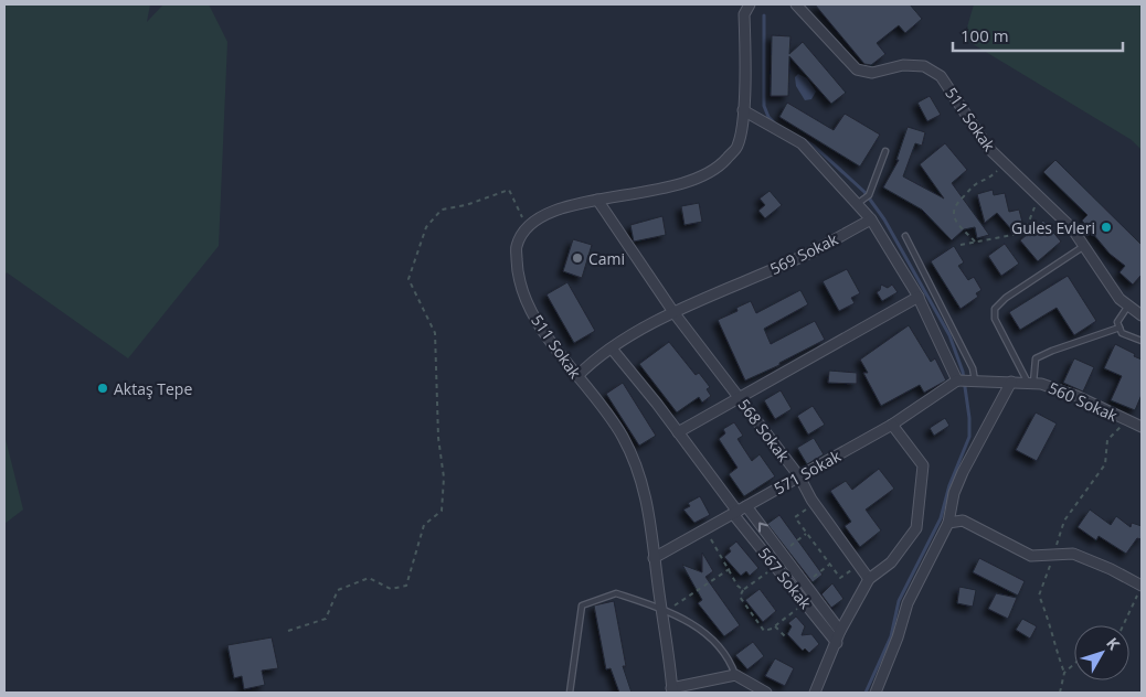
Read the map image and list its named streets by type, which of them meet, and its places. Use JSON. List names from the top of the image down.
{
  "streets": {
    "street": [
      "511 Sokak",
      "569 Sokak",
      "560 Sokak",
      "568 Sokak",
      "571 Sokak",
      "567 Sokak"
    ]
  },
  "crossings": [
    ["511 Sokak", "569 Sokak"],
    ["511 Sokak", "568 Sokak"],
    ["511 Sokak", "571 Sokak"],
    ["569 Sokak", "568 Sokak"],
    ["569 Sokak", "567 Sokak"],
    ["560 Sokak", "571 Sokak"],
    ["568 Sokak", "571 Sokak"],
    ["571 Sokak", "567 Sokak"]
  ],
  "places": ["Gules Evleri", "Cami", "Aktaş Tepe"],
  "scale_bar": "100 m",
  "north": "top right"
}
